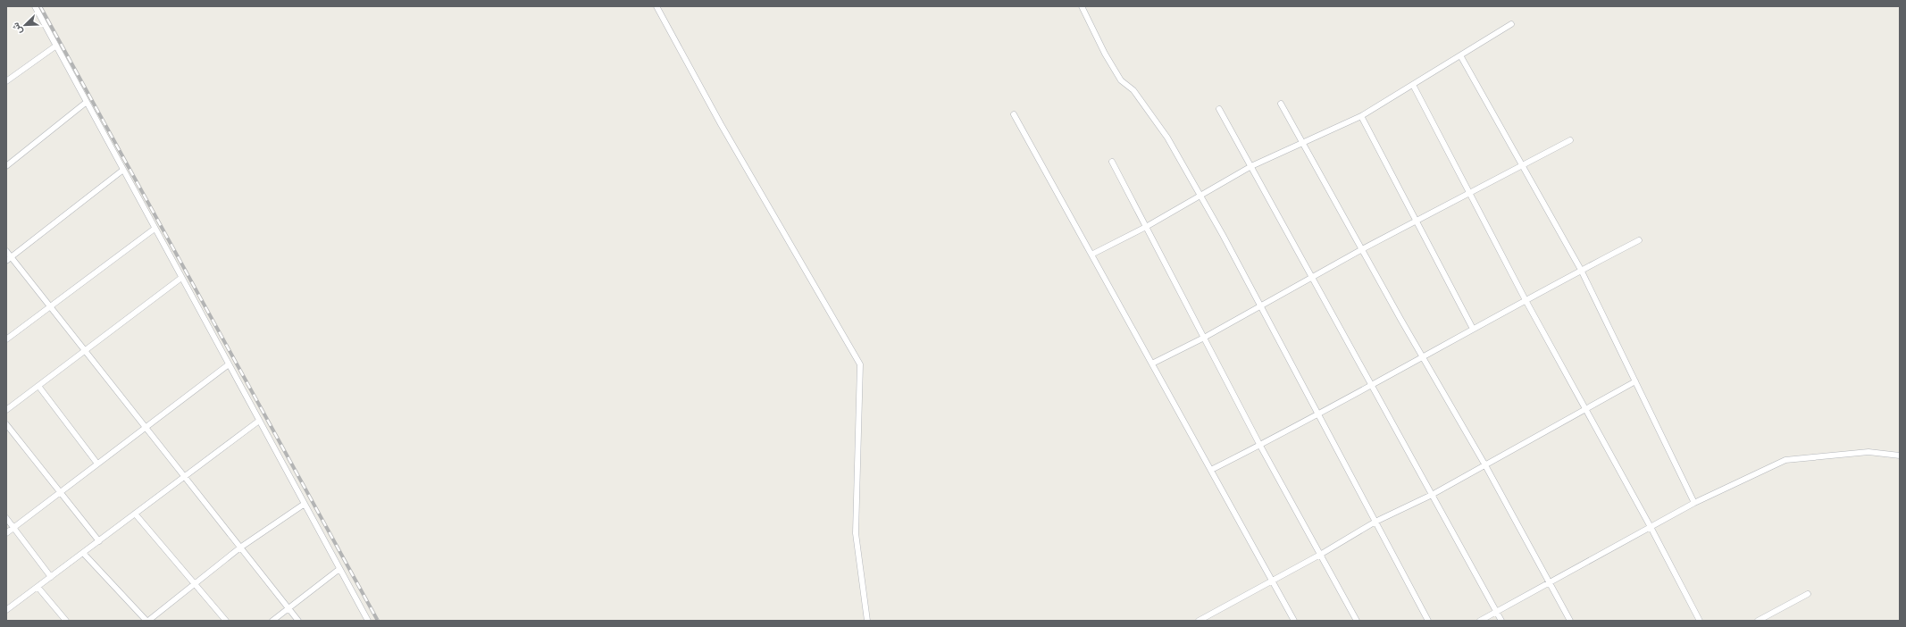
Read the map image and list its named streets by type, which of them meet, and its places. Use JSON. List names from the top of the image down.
{
  "north": "bottom left"
}
